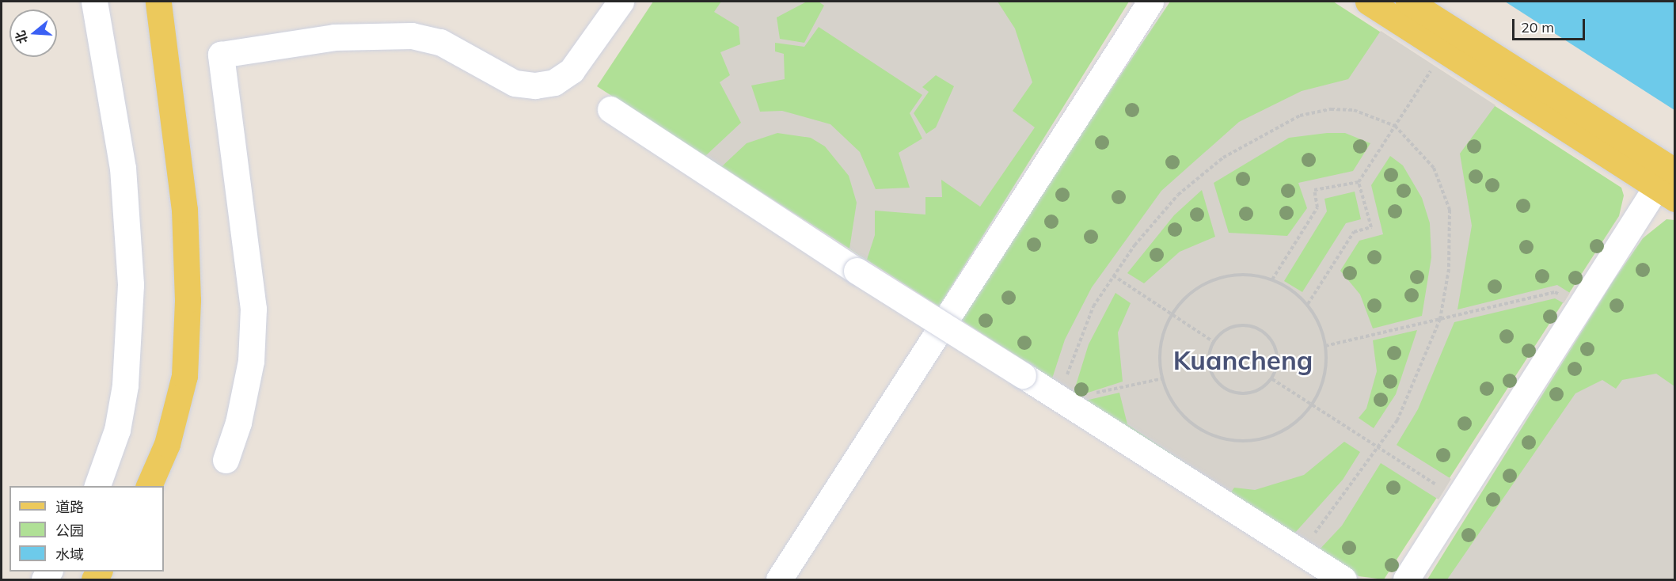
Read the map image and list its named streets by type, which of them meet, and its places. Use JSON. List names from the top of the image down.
{
  "districts": ["Kuancheng"],
  "legend": ["道路", "公园", "水域"],
  "scale_bar": "20 m",
  "north": "left"
}
